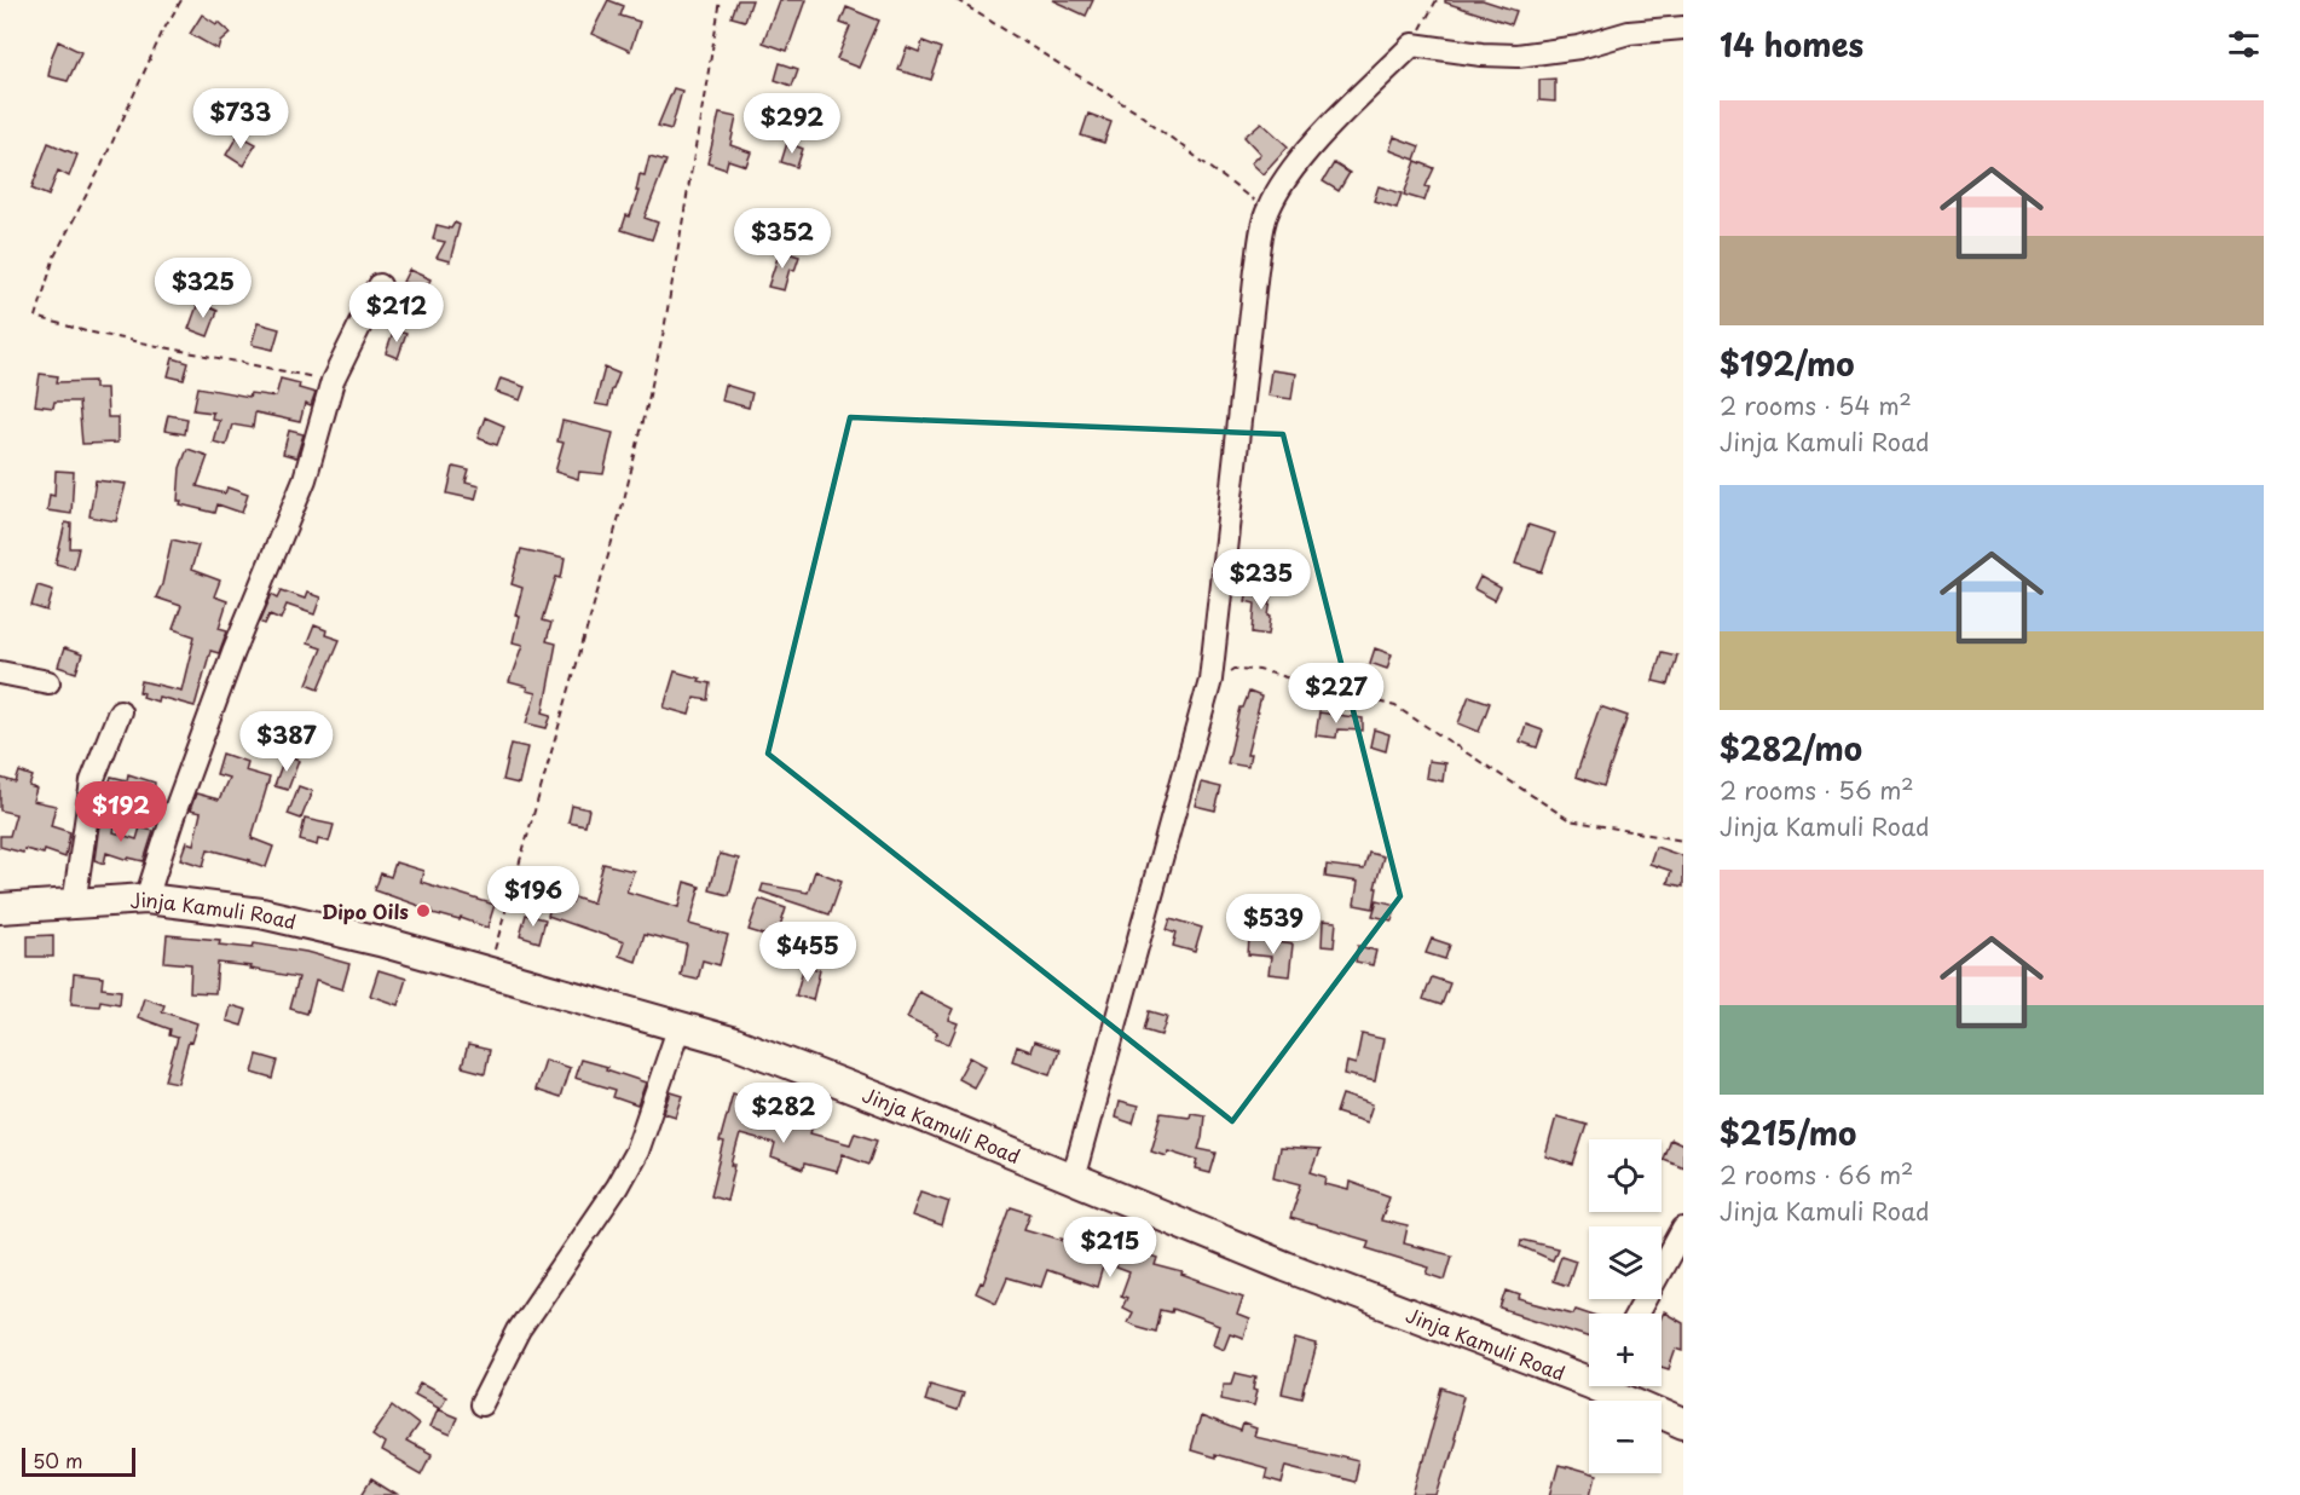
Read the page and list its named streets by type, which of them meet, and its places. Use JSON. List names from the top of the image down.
{
  "streets": {
    "main road": ["Jinja Kamuli Road"]
  },
  "places": ["Dipo Oils"],
  "scale_bar": "50 m",
  "page": {
    "heading": "14 homes",
    "list": [
      {
        "name": "$192/mo",
        "note": "2 rooms · 54 m² · Jinja Kamuli Road"
      },
      {
        "name": "$282/mo",
        "note": "2 rooms · 56 m² · Jinja Kamuli Road"
      },
      {
        "name": "$215/mo",
        "note": "2 rooms · 66 m² · Jinja Kamuli Road"
      }
    ],
    "price": [
      "$733",
      "$292",
      "$352",
      "$325",
      "$212",
      "$235",
      "$227",
      "$387",
      "$192",
      "$196",
      "$539",
      "$455",
      "$282",
      "$215"
    ],
    "map_buttons": ["+", "−"],
    "scale": "50 m"
  }
}
